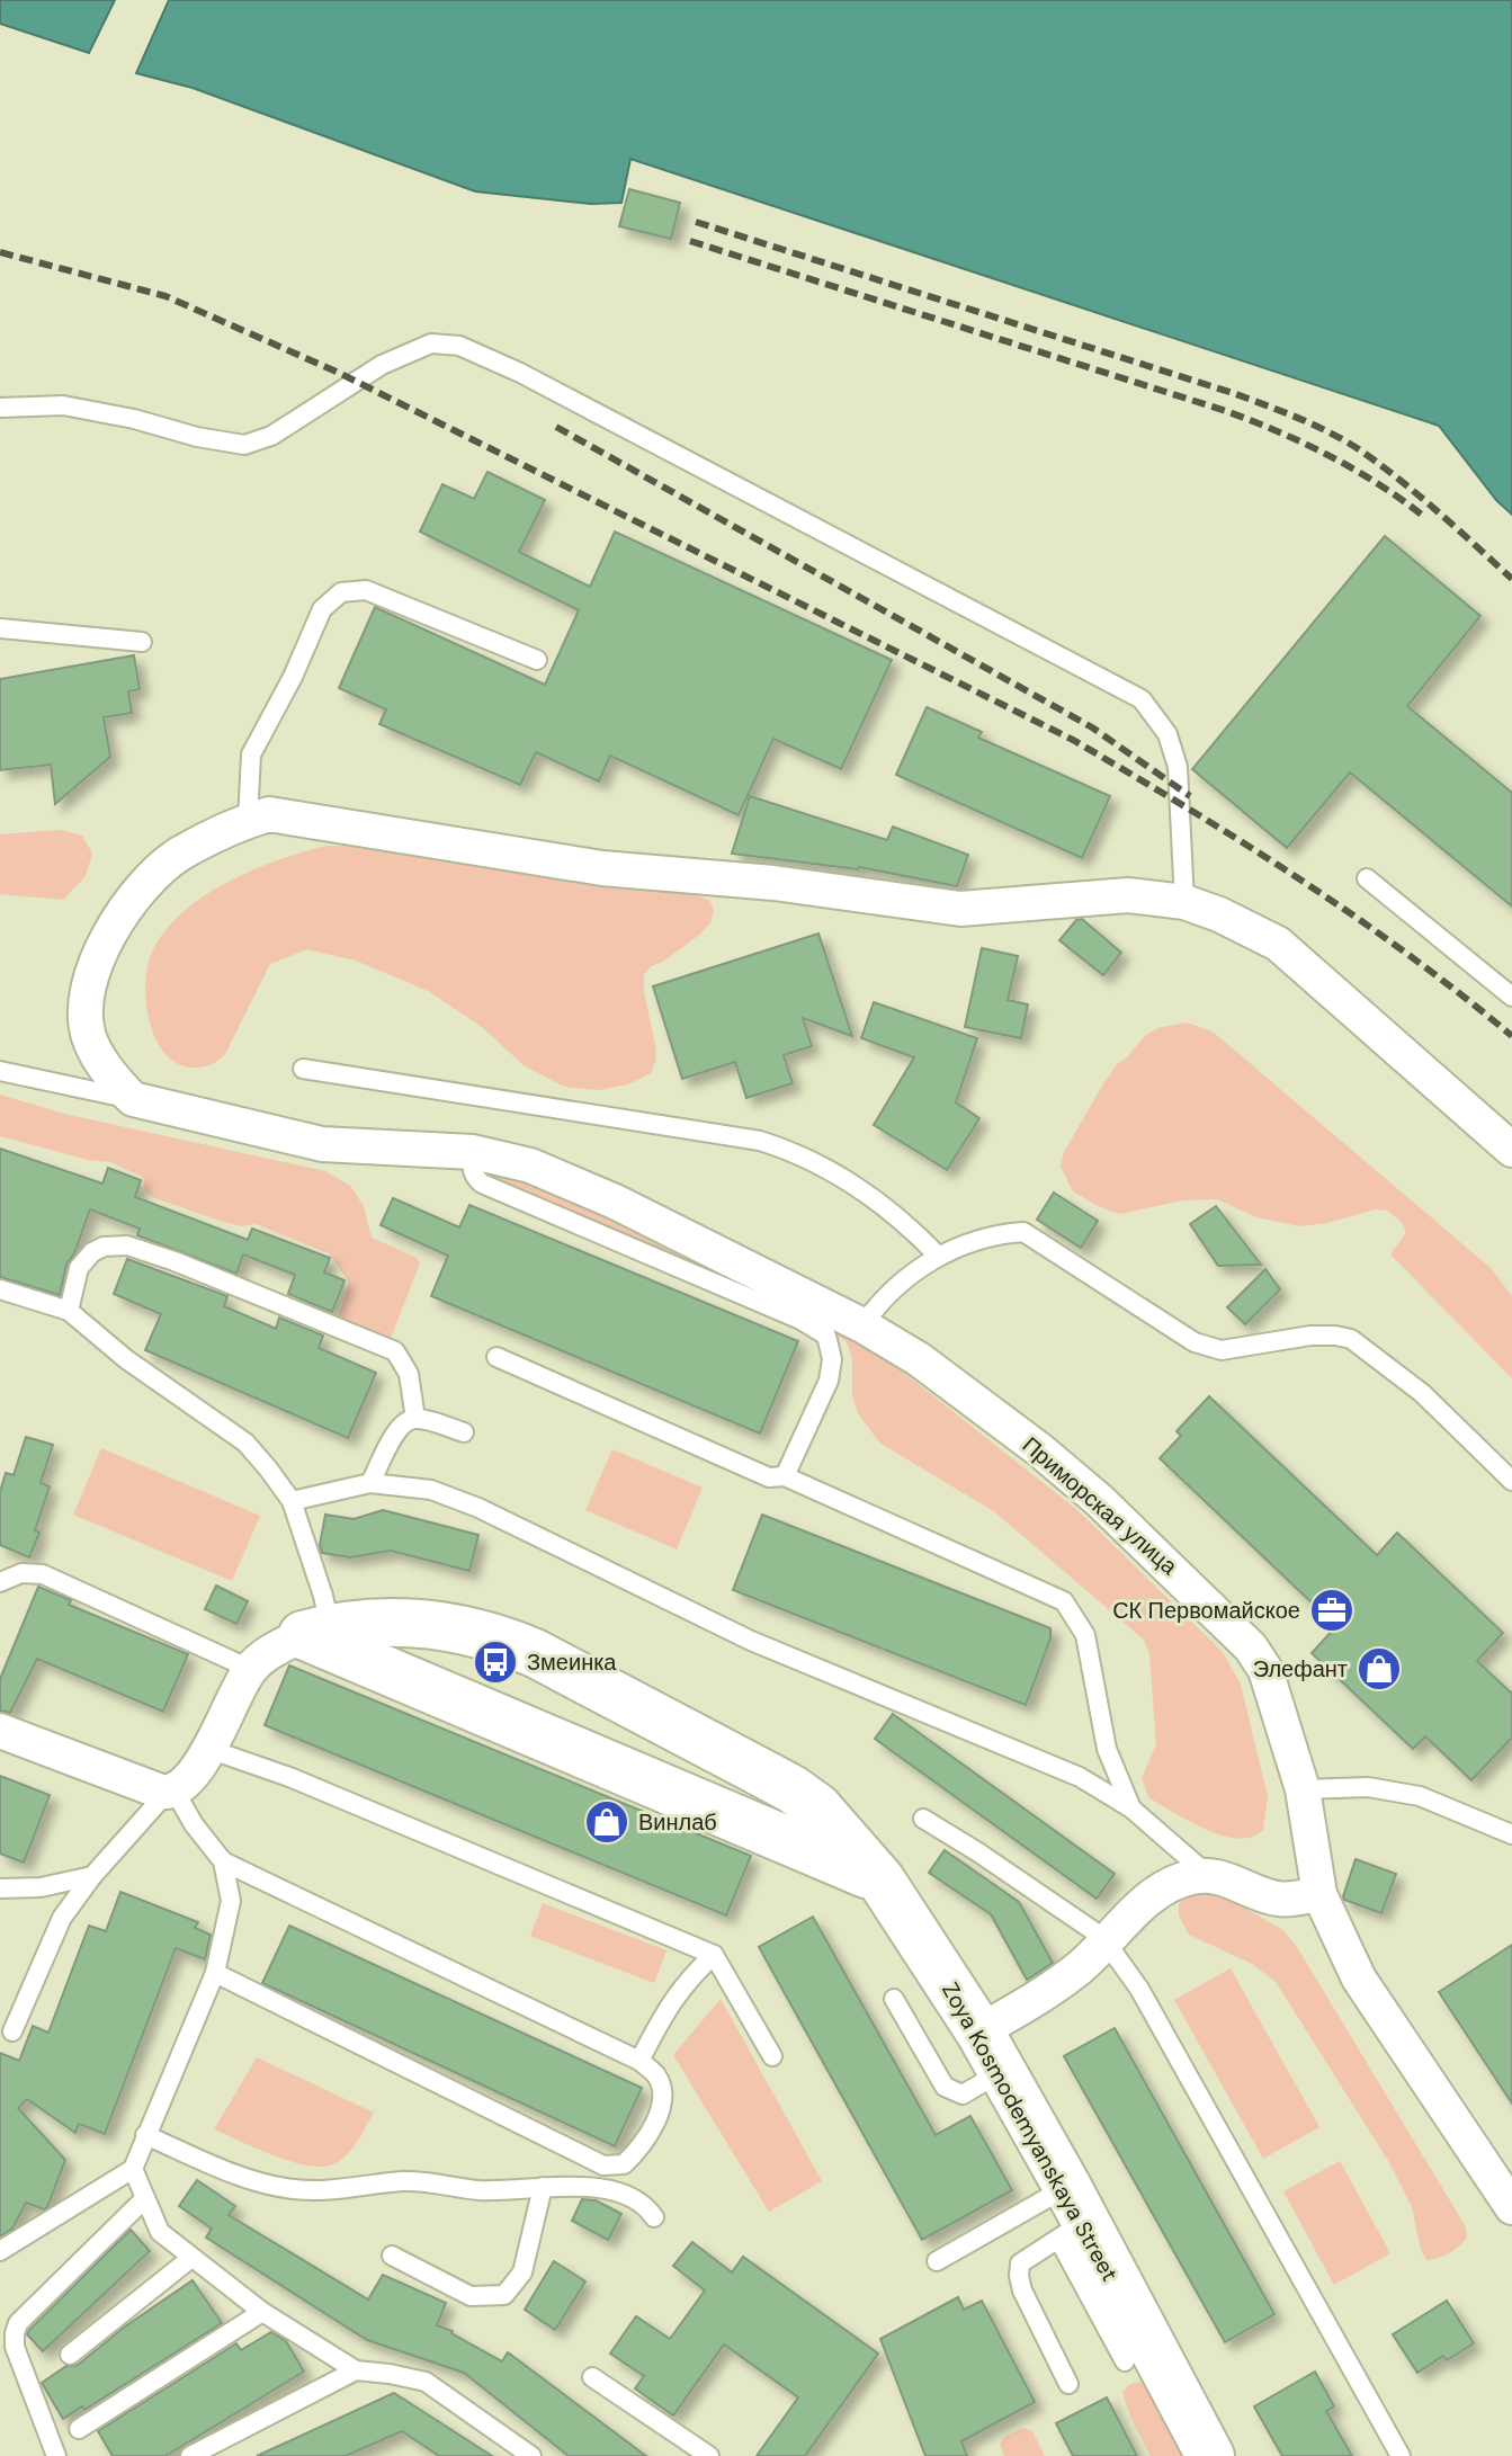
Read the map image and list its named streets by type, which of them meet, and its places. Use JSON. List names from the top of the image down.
{
  "streets": {
    "main road": ["Zoya Kosmodemyanskaya Street"],
    "street": ["Приморская улица"]
  },
  "places": {
    "office": ["СК Первомайское"],
    "bus stop": ["Змеинка"],
    "shop": ["Элефант", "Винлаб"]
  }
}
